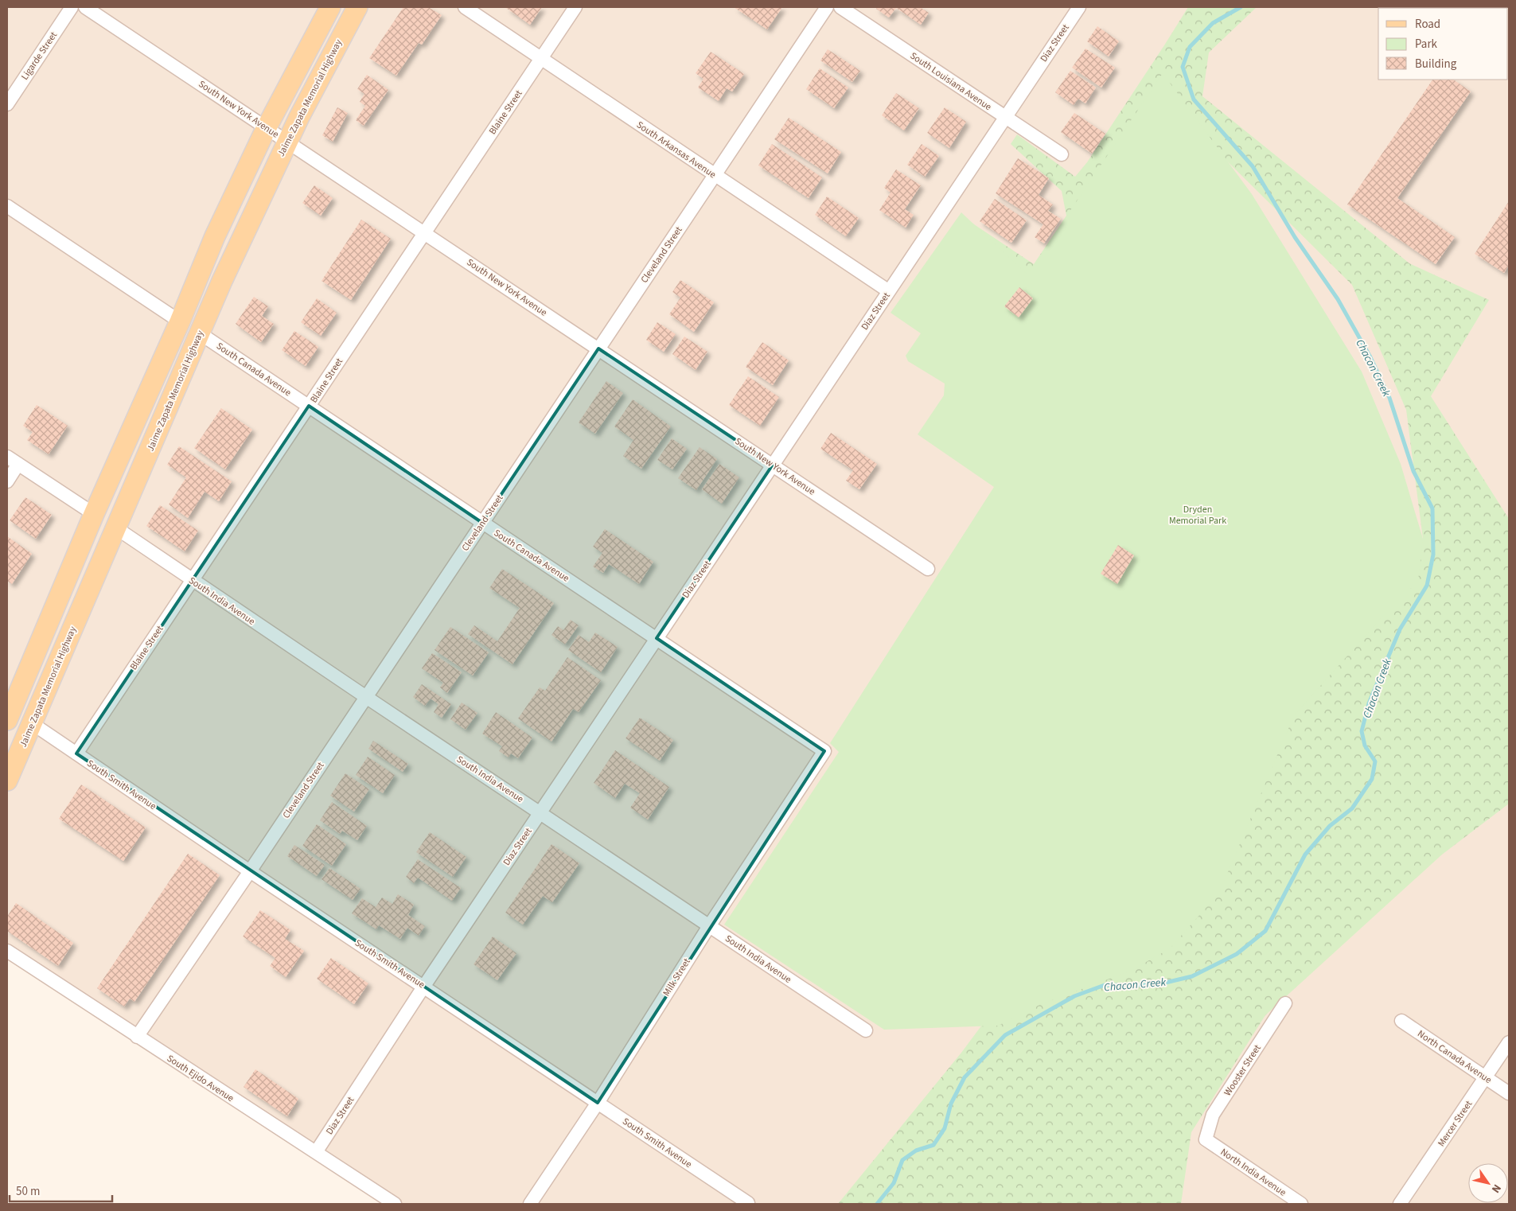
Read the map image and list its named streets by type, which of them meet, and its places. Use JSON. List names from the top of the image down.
{
  "streets": {
    "main road": ["Jaime Zapata Memorial Highway"],
    "street": [
      "Diaz Street",
      "Ligarde Street",
      "South Louisiana Avenue",
      "South New York Avenue",
      "Blaine Street",
      "South Arkansas Avenue",
      "Cleveland Street",
      "South Canada Avenue",
      "South India Avenue",
      "South Smith Avenue",
      "Milk Street",
      "North Canada Avenue",
      "Wooster Street",
      "South Ejido Avenue",
      "Mercer Street",
      "North India Avenue"
    ]
  },
  "crossings": [
    ["Diaz Street", "South Louisiana Avenue"],
    ["Diaz Street", "South New York Avenue"],
    ["Diaz Street", "South Arkansas Avenue"],
    ["Diaz Street", "South Canada Avenue"],
    ["Diaz Street", "South India Avenue"],
    ["Diaz Street", "South Smith Avenue"],
    ["Diaz Street", "South Ejido Avenue"],
    ["Jaime Zapata Memorial Highway", "South New York Avenue"],
    ["Jaime Zapata Memorial Highway", "South Canada Avenue"],
    ["Jaime Zapata Memorial Highway", "South India Avenue"],
    ["Jaime Zapata Memorial Highway", "South Smith Avenue"],
    ["South New York Avenue", "Blaine Street"],
    ["South New York Avenue", "Cleveland Street"],
    ["Blaine Street", "South Arkansas Avenue"],
    ["Blaine Street", "South Canada Avenue"],
    ["Blaine Street", "South India Avenue"],
    ["Blaine Street", "South Smith Avenue"],
    ["South Arkansas Avenue", "Cleveland Street"],
    ["Cleveland Street", "South Canada Avenue"],
    ["Cleveland Street", "South India Avenue"],
    ["Cleveland Street", "South Smith Avenue"],
    ["Cleveland Street", "South Ejido Avenue"],
    ["South Canada Avenue", "Milk Street"],
    ["South India Avenue", "Milk Street"],
    ["South Smith Avenue", "Milk Street"],
    ["North Canada Avenue", "Mercer Street"],
    ["Wooster Street", "North India Avenue"]
  ],
  "water": ["Chacon Creek"],
  "parks": ["Dryden Memorial Park"],
  "legend": ["Road", "Park", "Building"],
  "scale_bar": "50 m",
  "north": "bottom right"
}
